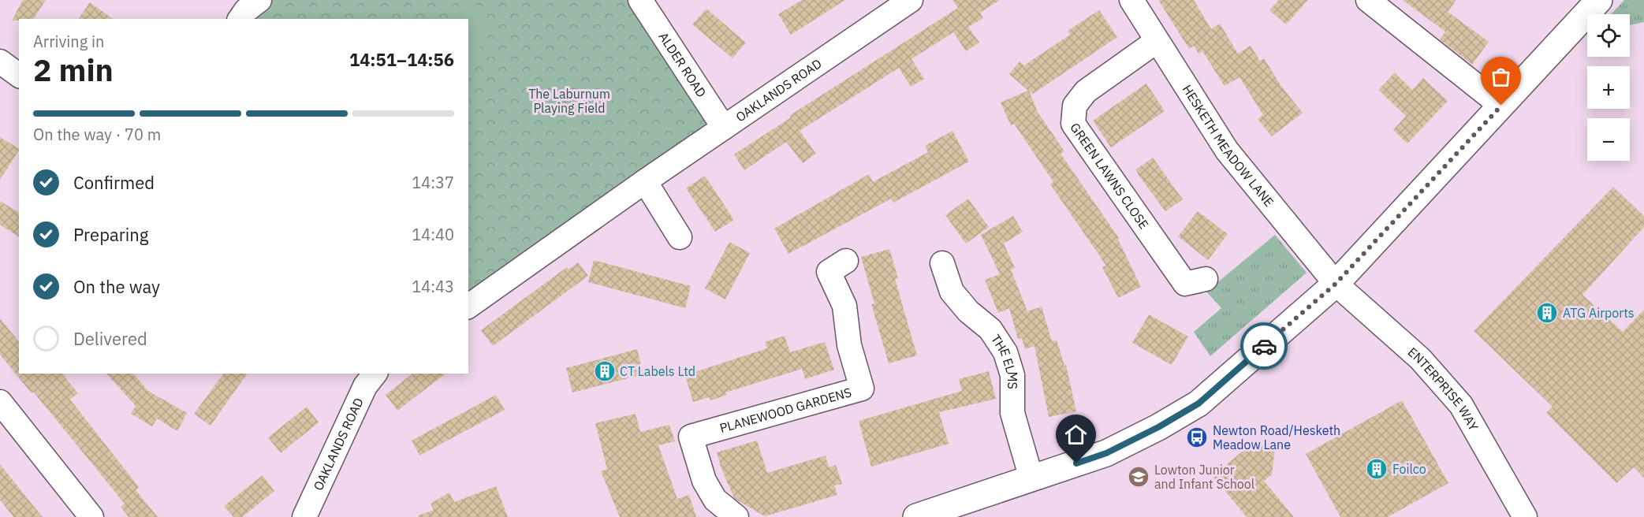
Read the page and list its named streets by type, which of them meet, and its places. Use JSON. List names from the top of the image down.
{
  "streets": {
    "street": [
      "ALDER ROAD",
      "OAKLANDS ROAD",
      "HESKETH MEADOW LANE",
      "GREEN LAWNS CLOSE",
      "THE ELMS",
      "ENTERPRISE WAY",
      "PLANEWOOD GARDENS"
    ]
  },
  "crossings": [
    ["ALDER ROAD", "OAKLANDS ROAD"],
    ["HESKETH MEADOW LANE", "GREEN LAWNS CLOSE"],
    ["HESKETH MEADOW LANE", "ENTERPRISE WAY"]
  ],
  "parks": ["The Laburnum Playing Field"],
  "places": {
    "building": ["ATG Airports", "CT Labels Ltd", "Foilco"],
    "bus stop": ["Newton Road/Hesketh Meadow Lane"],
    "school or university": ["Lowton Junior and Infant School"]
  },
  "page": {
    "map_buttons": ["+", "−"],
    "heading": ["2 min", "Arriving in", "14:51–14:56"],
    "bar": "On the way · 70 m",
    "list": [
      ["Confirmed", "14:37"],
      ["Preparing", "14:40"],
      ["On the way", "14:43"],
      "Delivered"
    ]
  }
}
